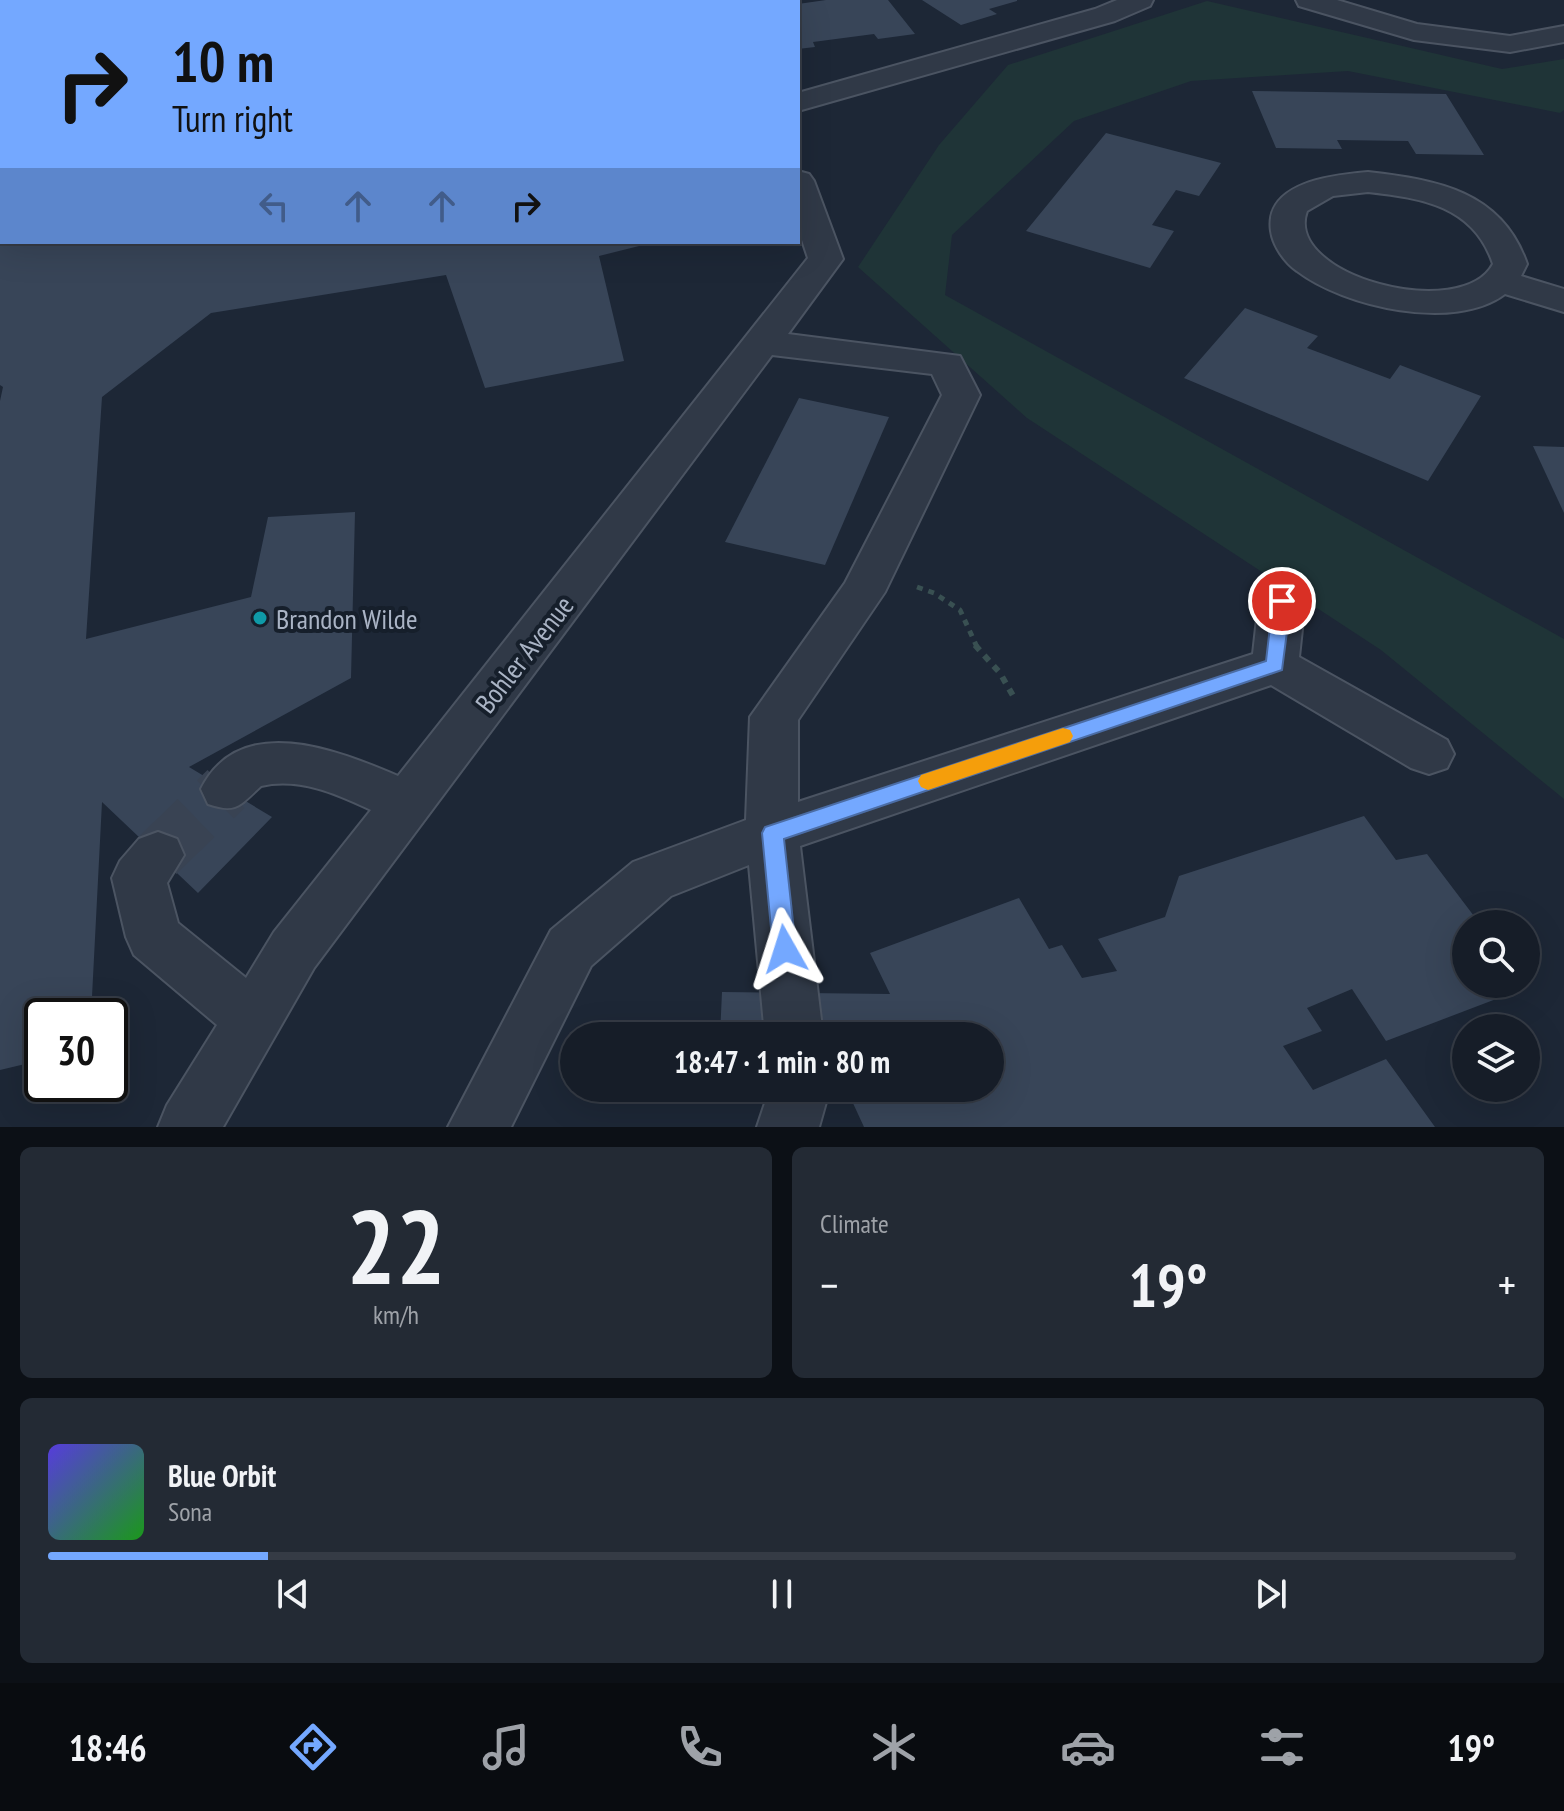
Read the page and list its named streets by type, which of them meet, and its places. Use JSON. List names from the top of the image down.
{
  "streets": {
    "street": ["Bohler Avenue"]
  },
  "places": ["Brandon Wilde"],
  "page": {
    "turn": ["10 m", "Turn right"],
    "limit": "30",
    "trip": "18:47 · 1 min · 80 m",
    "tile": [
      ["22", "km/h"],
      "Climate"
    ],
    "heat": ["−", "19°", "+"],
    "song": ["Blue Orbit", "Sona"],
    "tabs": ["18:46", "19°"]
  }
}
